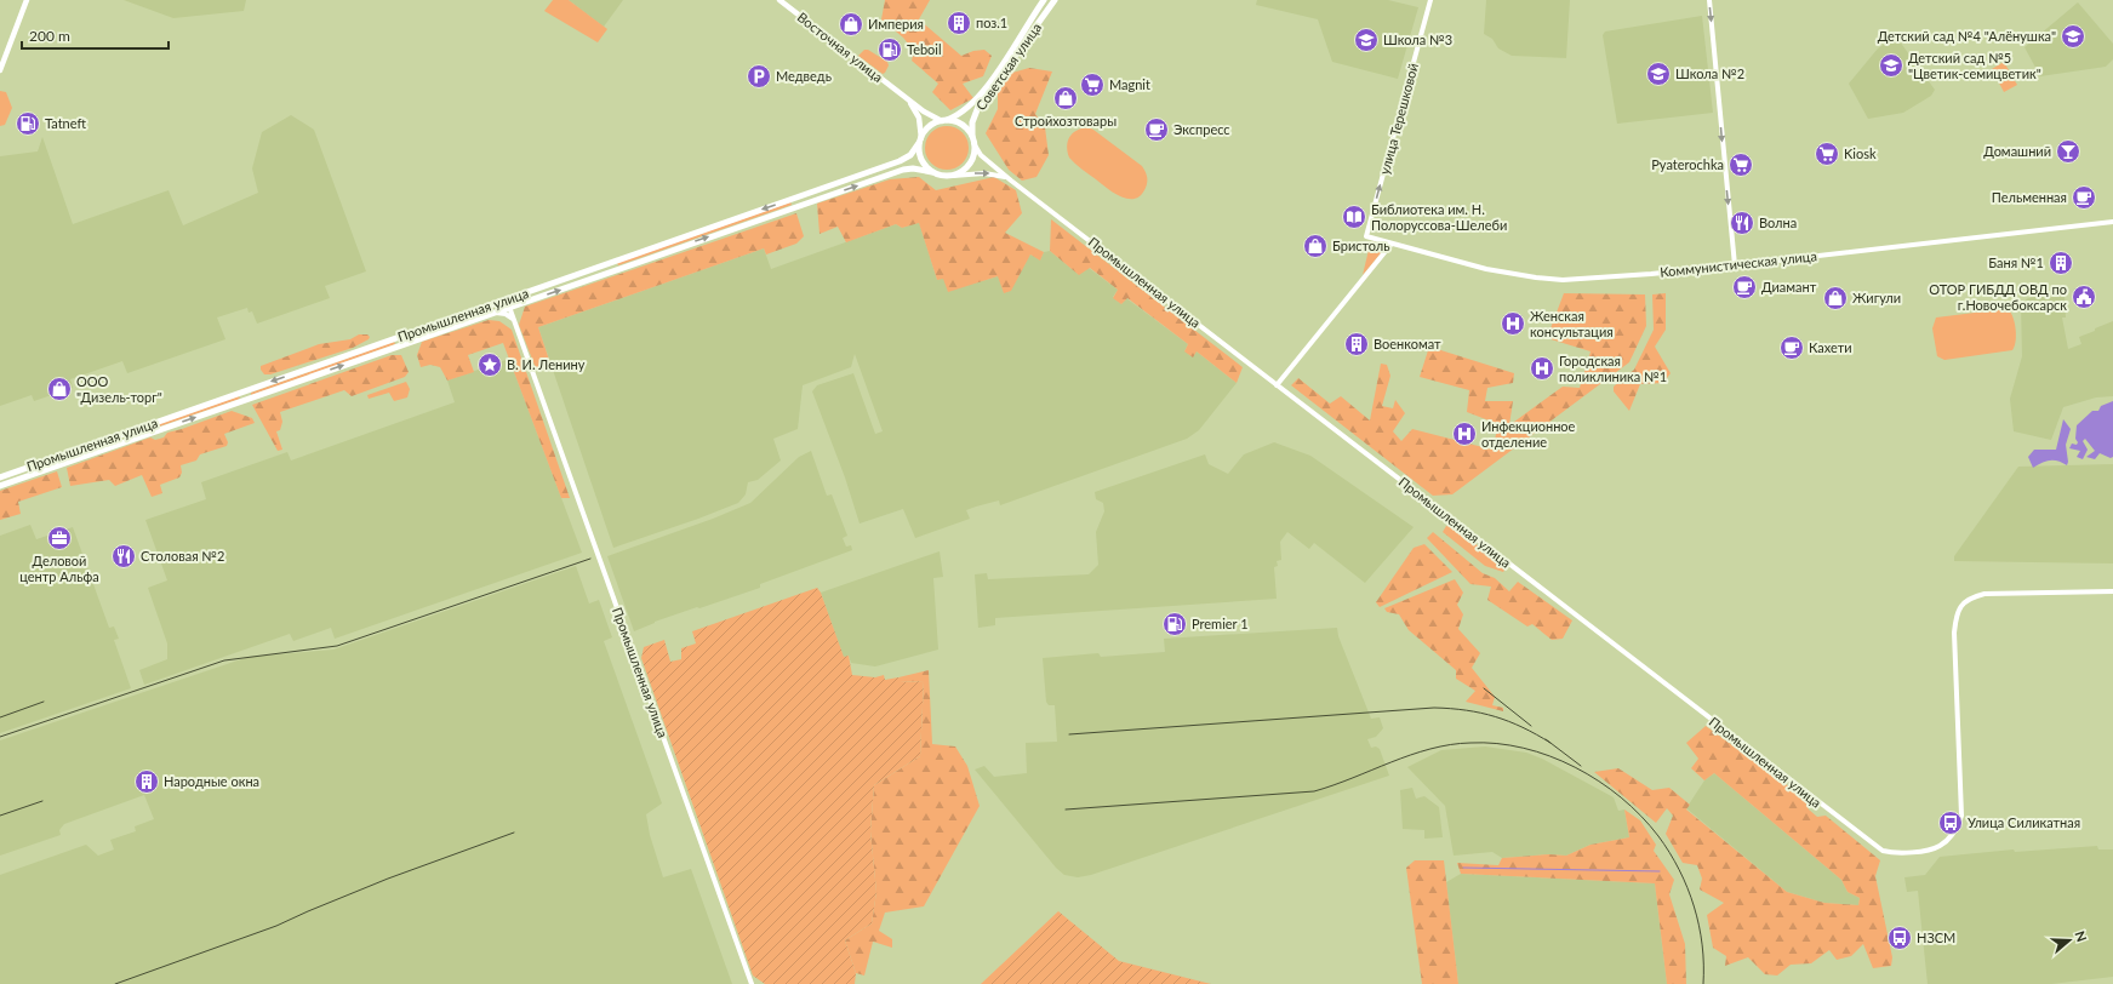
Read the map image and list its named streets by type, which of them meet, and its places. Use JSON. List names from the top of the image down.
{
  "streets": {
    "main road": ["Восточная улица", "Советская улица", "Промышленная улица"],
    "street": ["улица Терешковой", "Коммунистическая улица"]
  },
  "crossings": [
    ["Восточная улица", "Советская улица"],
    ["Восточная улица", "Промышленная улица"],
    ["Советская улица", "Промышленная улица"],
    ["улица Терешковой", "Коммунистическая улица"]
  ],
  "one_way": ["улица Терешковой"],
  "places": {
    "building": [
      "поз.1",
      "Баня №1",
      "Военкомат",
      "Народные окна"
    ],
    "shop": [
      "Империя",
      "Стройхозтовары",
      "Бристоль",
      "Жигули",
      "ООО \"Дизель-торг\""
    ],
    "school or university": [
      "Детский сад №4 \"Алёнушка\"",
      "Школа №3",
      "Детский сад №5 \"Цветик-семицветик\"",
      "Школа №2"
    ],
    "fuel station": ["Teboil", "Tatneft", "Premier 1"],
    "parking": ["Медведь"],
    "supermarket": ["Magnit", "Kiosk", "Pyaterochka"],
    "cafe": [
      "Экспресс",
      "Пельменная",
      "Диамант",
      "Кахети"
    ],
    "bar": ["Домашний"],
    "library": ["Библиотека им. Н. Полоруссова-Шелеби"],
    "restaurant": ["Волна", "Столовая №2"],
    "public building": ["ОТОР ГИБДД ОВД по г.Новочебоксарск"],
    "hospital": ["Женская консультация", "Городская поликлиника №1", "Инфекционное отделение"],
    "place": ["В. И. Ленину"],
    "office": ["Деловой центр Альфа"],
    "bus stop": ["Улица Силикатная", "НЗСМ"]
  },
  "scale_bar": "200 m",
  "north": "right"
}
